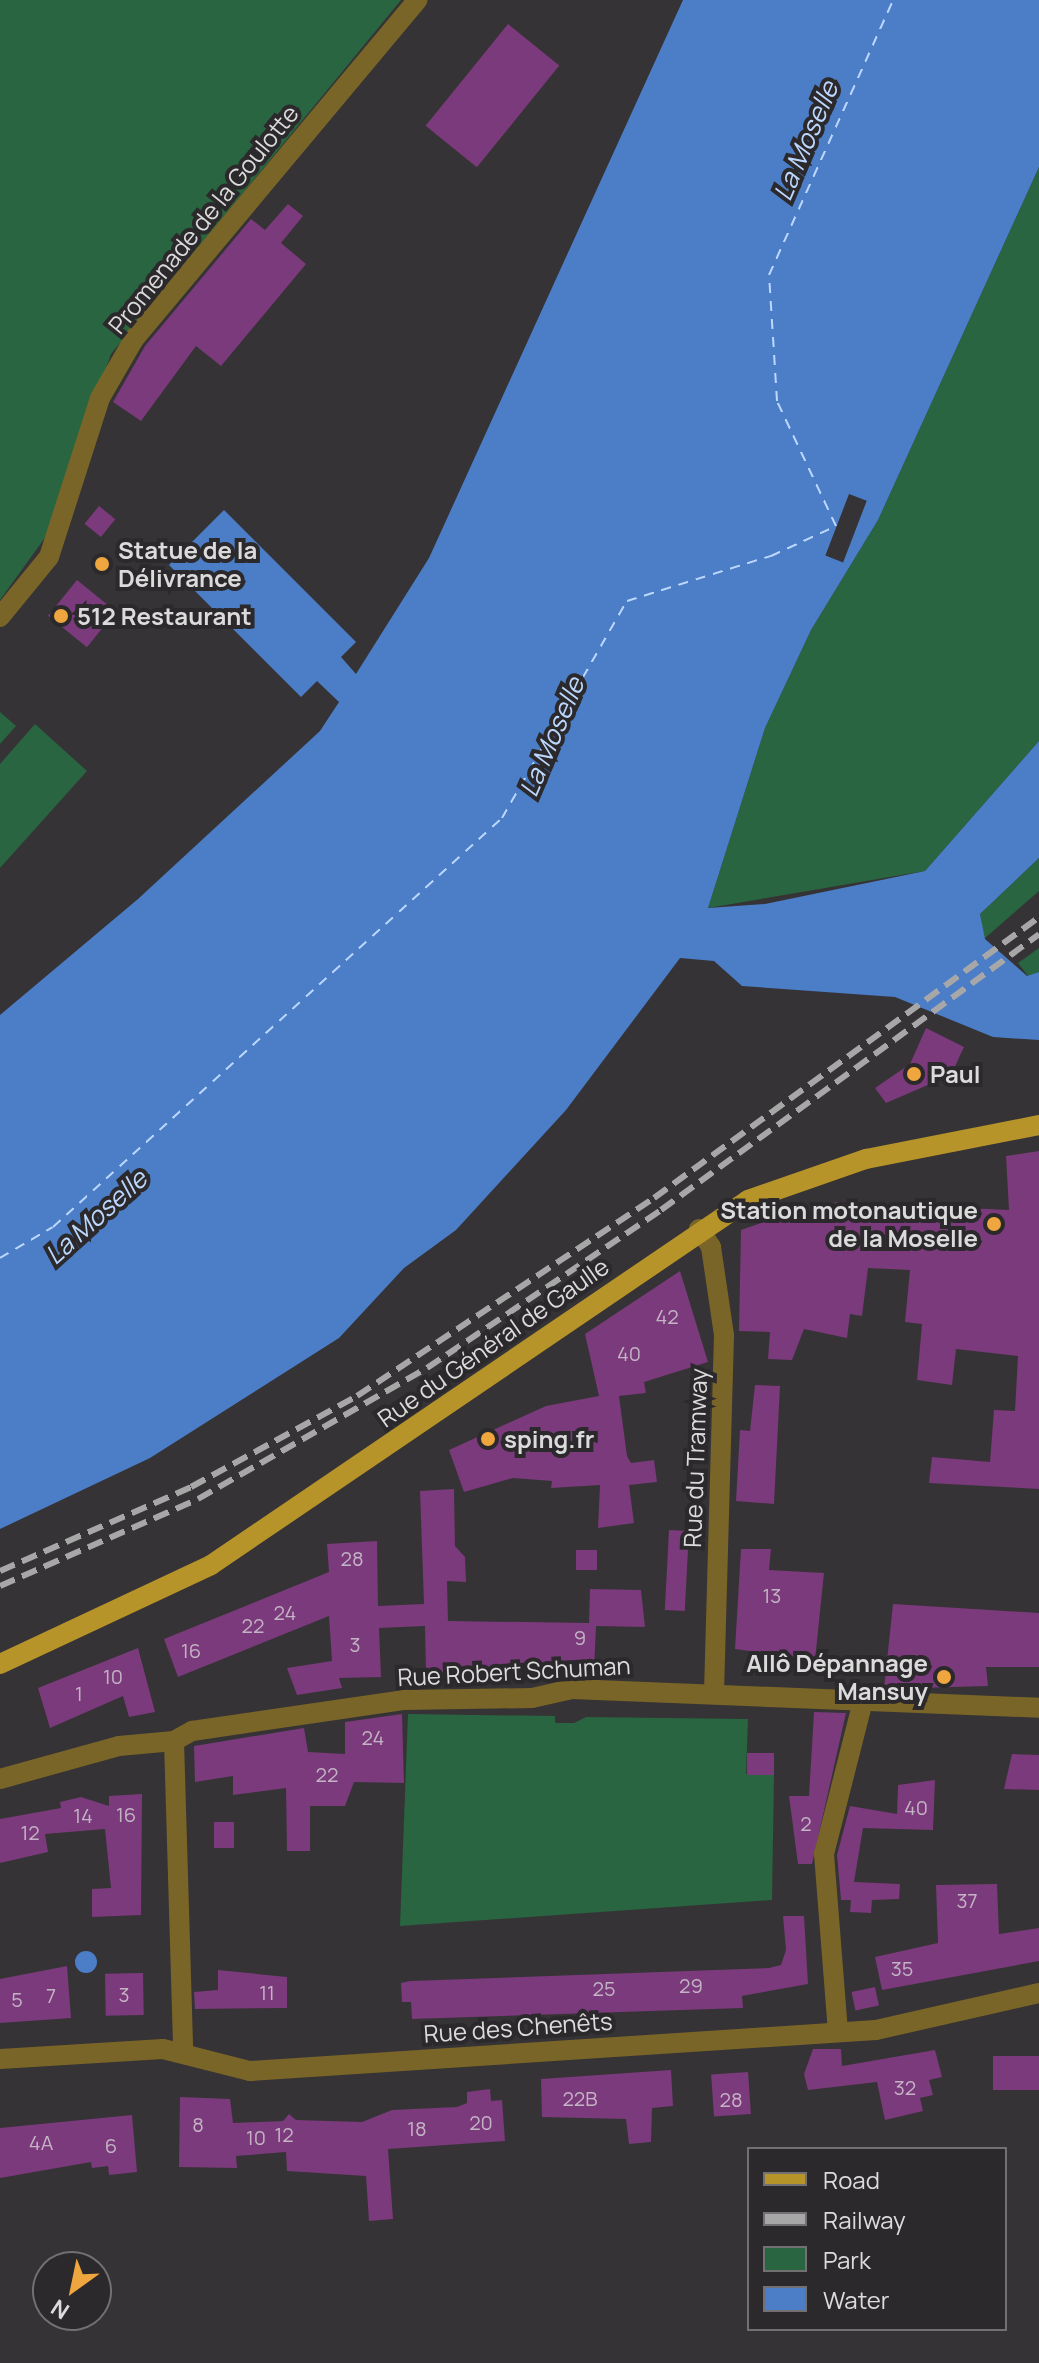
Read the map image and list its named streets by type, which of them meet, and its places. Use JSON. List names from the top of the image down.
{
  "streets": {
    "main road": ["Rue du Général de Gaulle"],
    "street": [
      "Promenade de la Goulotte",
      "Rue du Tramway",
      "Rue Robert Schuman",
      "Rue des Chenêts"
    ]
  },
  "crossings": [
    ["Rue du Général de Gaulle", "Rue du Tramway"],
    ["Rue du Tramway", "Rue Robert Schuman"]
  ],
  "water": ["La Moselle"],
  "places": [
    "Statue de la Délivrance",
    "512 Restaurant",
    "Paul",
    "Station motonautique de la Moselle",
    "sping.fr",
    "Allô Dépannage Mansuy"
  ],
  "house_numbers": [
    "42",
    "40",
    "28",
    "13",
    "24",
    "22",
    "9",
    "3",
    "16",
    "10",
    "1",
    "24",
    "22",
    "40",
    "16",
    "14",
    "2",
    "12",
    "37",
    "35",
    "29",
    "25",
    "11",
    "3",
    "7",
    "5",
    "32",
    "22B",
    "28",
    "20",
    "8",
    "18",
    "12",
    "10",
    "4A",
    "6"
  ],
  "legend": [
    "Road",
    "Railway",
    "Park",
    "Water"
  ],
  "north": "bottom left"
}
